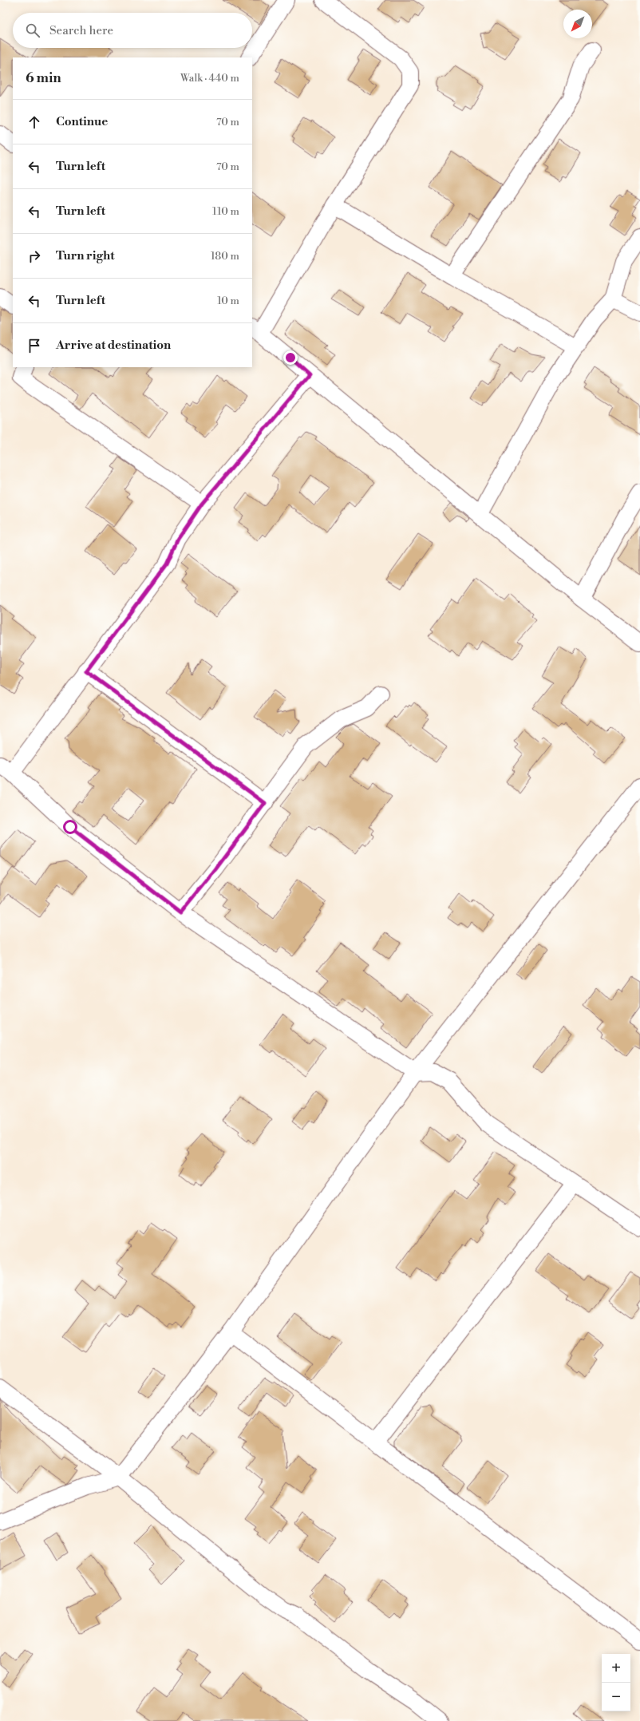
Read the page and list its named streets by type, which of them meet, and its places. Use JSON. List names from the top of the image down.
{
  "north": "bottom left",
  "page": {
    "search": "Search here",
    "heading": ["6 min", "Walk · 440 m"],
    "list": [
      ["Continue", "70 m"],
      ["Turn left", "70 m"],
      ["Turn left", "110 m"],
      ["Turn right", "180 m"],
      ["Turn left", "10 m"],
      "Arrive at destination"
    ],
    "map_buttons": ["+", "−"]
  }
}
